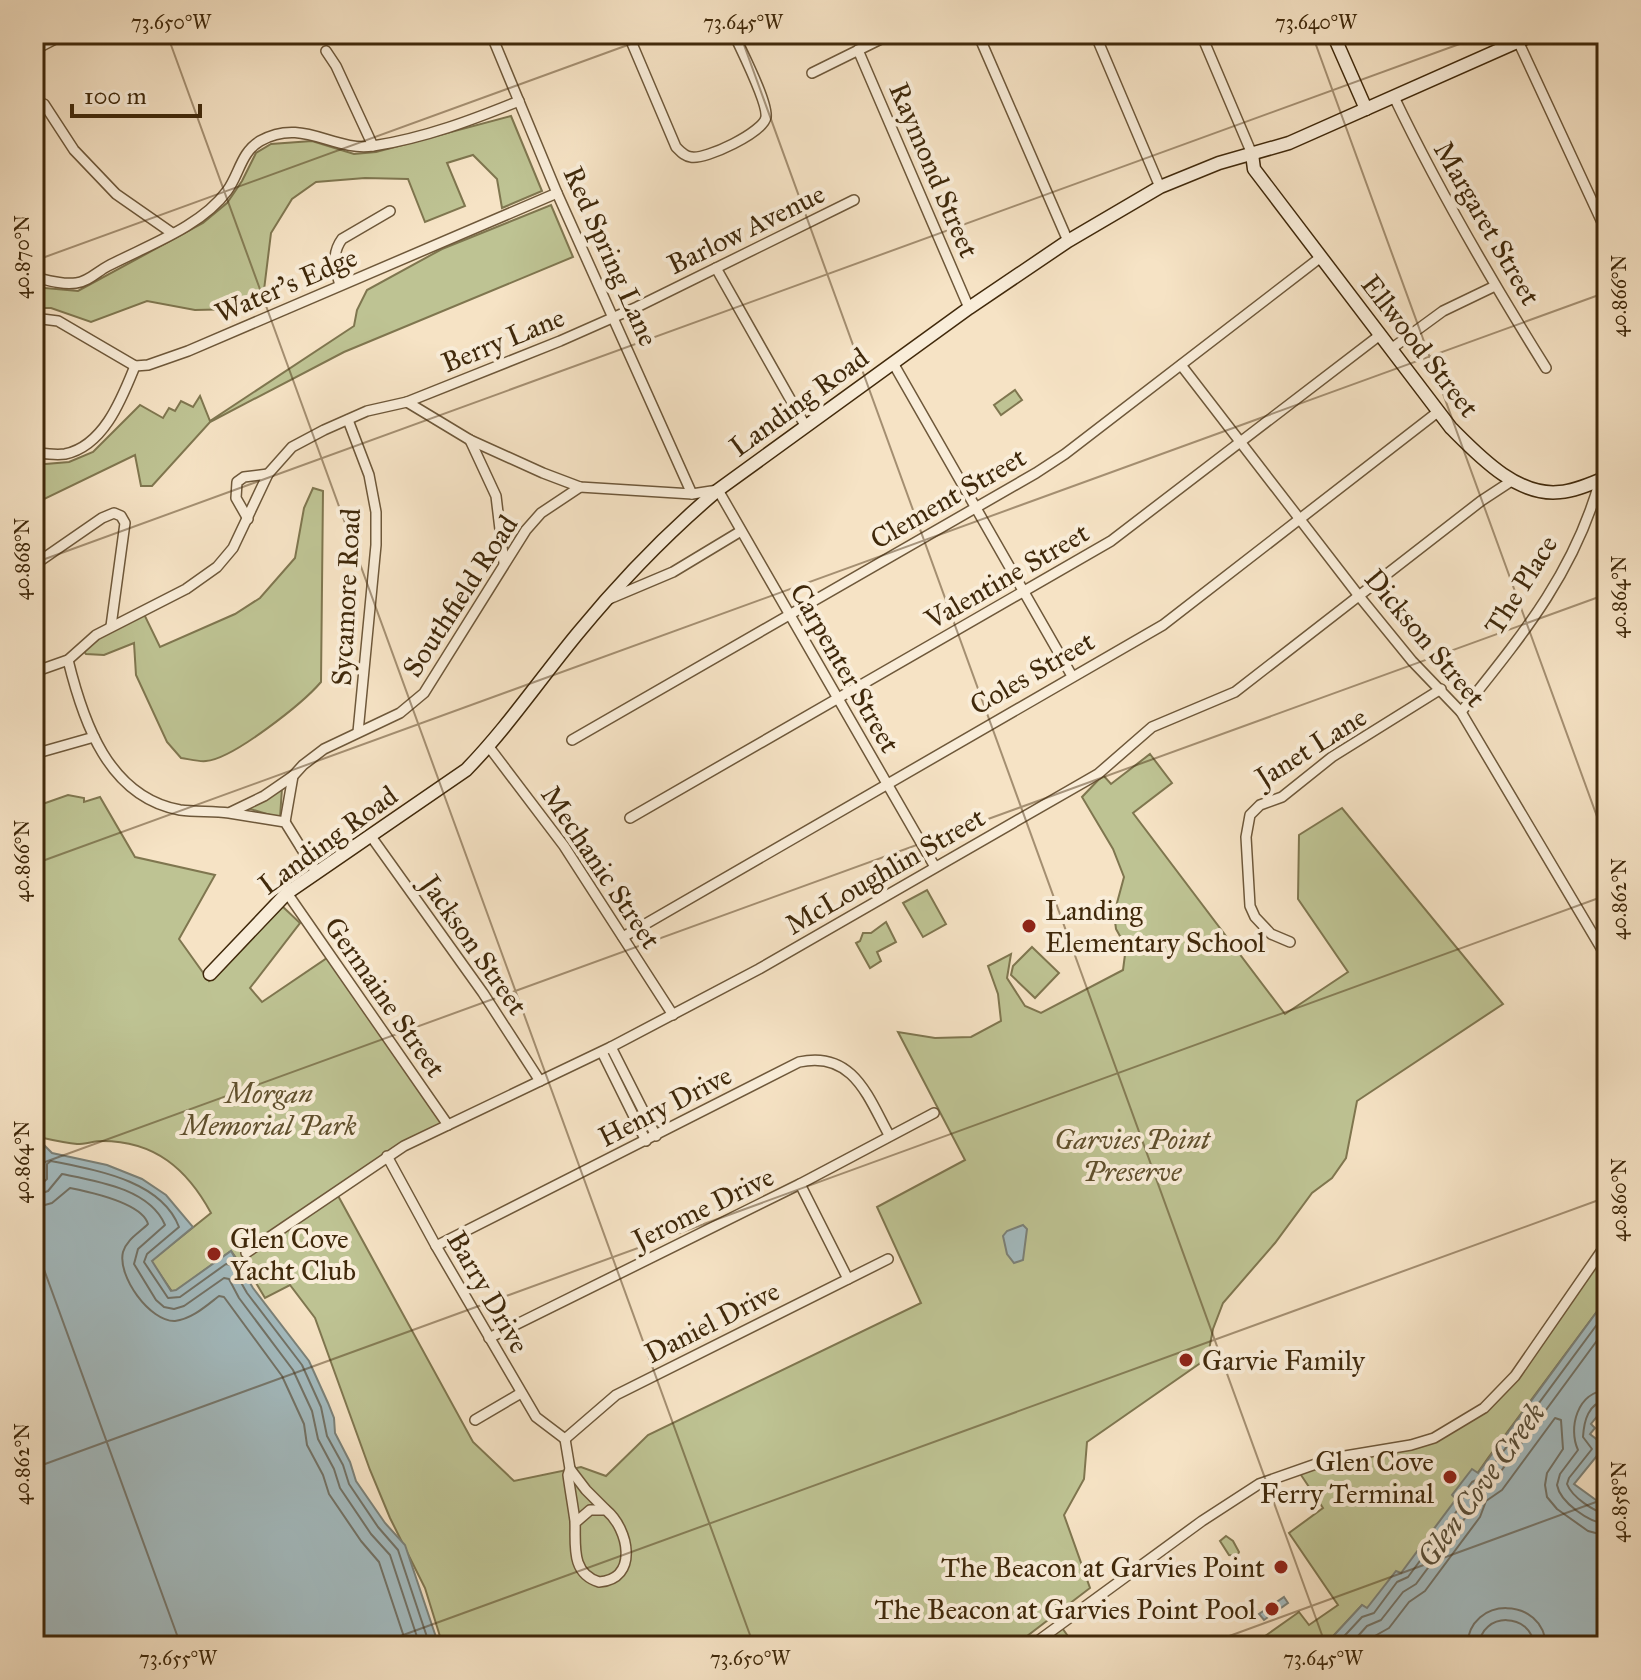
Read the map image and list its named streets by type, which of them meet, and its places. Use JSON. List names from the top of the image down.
{
  "streets": {
    "street": [
      "Raymond Street",
      "Margaret Street",
      "Barlow Avenue",
      "Red Spring Lane",
      "Water's Edge",
      "Berry Lane",
      "Ellwood Street",
      "Landing Road",
      "Clement Street",
      "Valentine Street",
      "The Place",
      "Southfield Road",
      "Sycamore Road",
      "Dickson Street",
      "Carpenter Street",
      "Coles Street",
      "Janet Lane",
      "Mechanic Street",
      "McLoughlin Street",
      "Jackson Street",
      "Germaine Street",
      "Henry Drive",
      "Jerome Drive",
      "Barry Drive",
      "Daniel Drive"
    ]
  },
  "crossings": [
    ["Raymond Street", "Landing Road"],
    ["Margaret Street", "Landing Road"],
    ["Barlow Avenue", "Red Spring Lane"],
    ["Barlow Avenue", "Berry Lane"],
    ["Red Spring Lane", "Water's Edge"],
    ["Red Spring Lane", "Berry Lane"],
    ["Berry Lane", "Sycamore Road"],
    ["Ellwood Street", "Landing Road"],
    ["Ellwood Street", "Clement Street"],
    ["Ellwood Street", "Valentine Street"],
    ["Ellwood Street", "The Place"],
    ["Ellwood Street", "Coles Street"],
    ["Ellwood Street", "McLoughlin Street"],
    ["Landing Road", "Carpenter Street"],
    ["Landing Road", "Mechanic Street"],
    ["Landing Road", "Jackson Street"],
    ["Landing Road", "Germaine Street"],
    ["Clement Street", "Dickson Street"],
    ["Clement Street", "Carpenter Street"],
    ["Valentine Street", "Dickson Street"],
    ["Valentine Street", "Carpenter Street"],
    ["The Place", "Dickson Street"],
    ["Southfield Road", "Sycamore Road"],
    ["Dickson Street", "Coles Street"],
    ["Dickson Street", "Janet Lane"],
    ["Dickson Street", "McLoughlin Street"],
    ["Carpenter Street", "Coles Street"],
    ["Carpenter Street", "McLoughlin Street"],
    ["Coles Street", "Mechanic Street"],
    ["Mechanic Street", "McLoughlin Street"],
    ["McLoughlin Street", "Jackson Street"],
    ["McLoughlin Street", "Germaine Street"],
    ["McLoughlin Street", "Barry Drive"],
    ["Henry Drive", "Jerome Drive"],
    ["Henry Drive", "Barry Drive"],
    ["Jerome Drive", "Barry Drive"],
    ["Barry Drive", "Daniel Drive"]
  ],
  "water": ["Glen Cove Creek"],
  "parks": ["Morgan Memorial Park", "Garvies Point Preserve"],
  "places": [
    "Landing Elementary School",
    "Glen Cove Yacht Club",
    "Garvie Family",
    "Glen Cove Ferry Terminal",
    "The Beacon at Garvies Point",
    "The Beacon at Garvies Point Pool"
  ],
  "scale_bar": "100 m",
  "coordinates": [
    "73.650°W",
    "73.645°W",
    "73.640°W",
    "40.870°N",
    "40.866°N",
    "40.868°N",
    "40.864°N",
    "40.862°N",
    "40.860°N",
    "40.858°N",
    "73.655°W"
  ]
}
